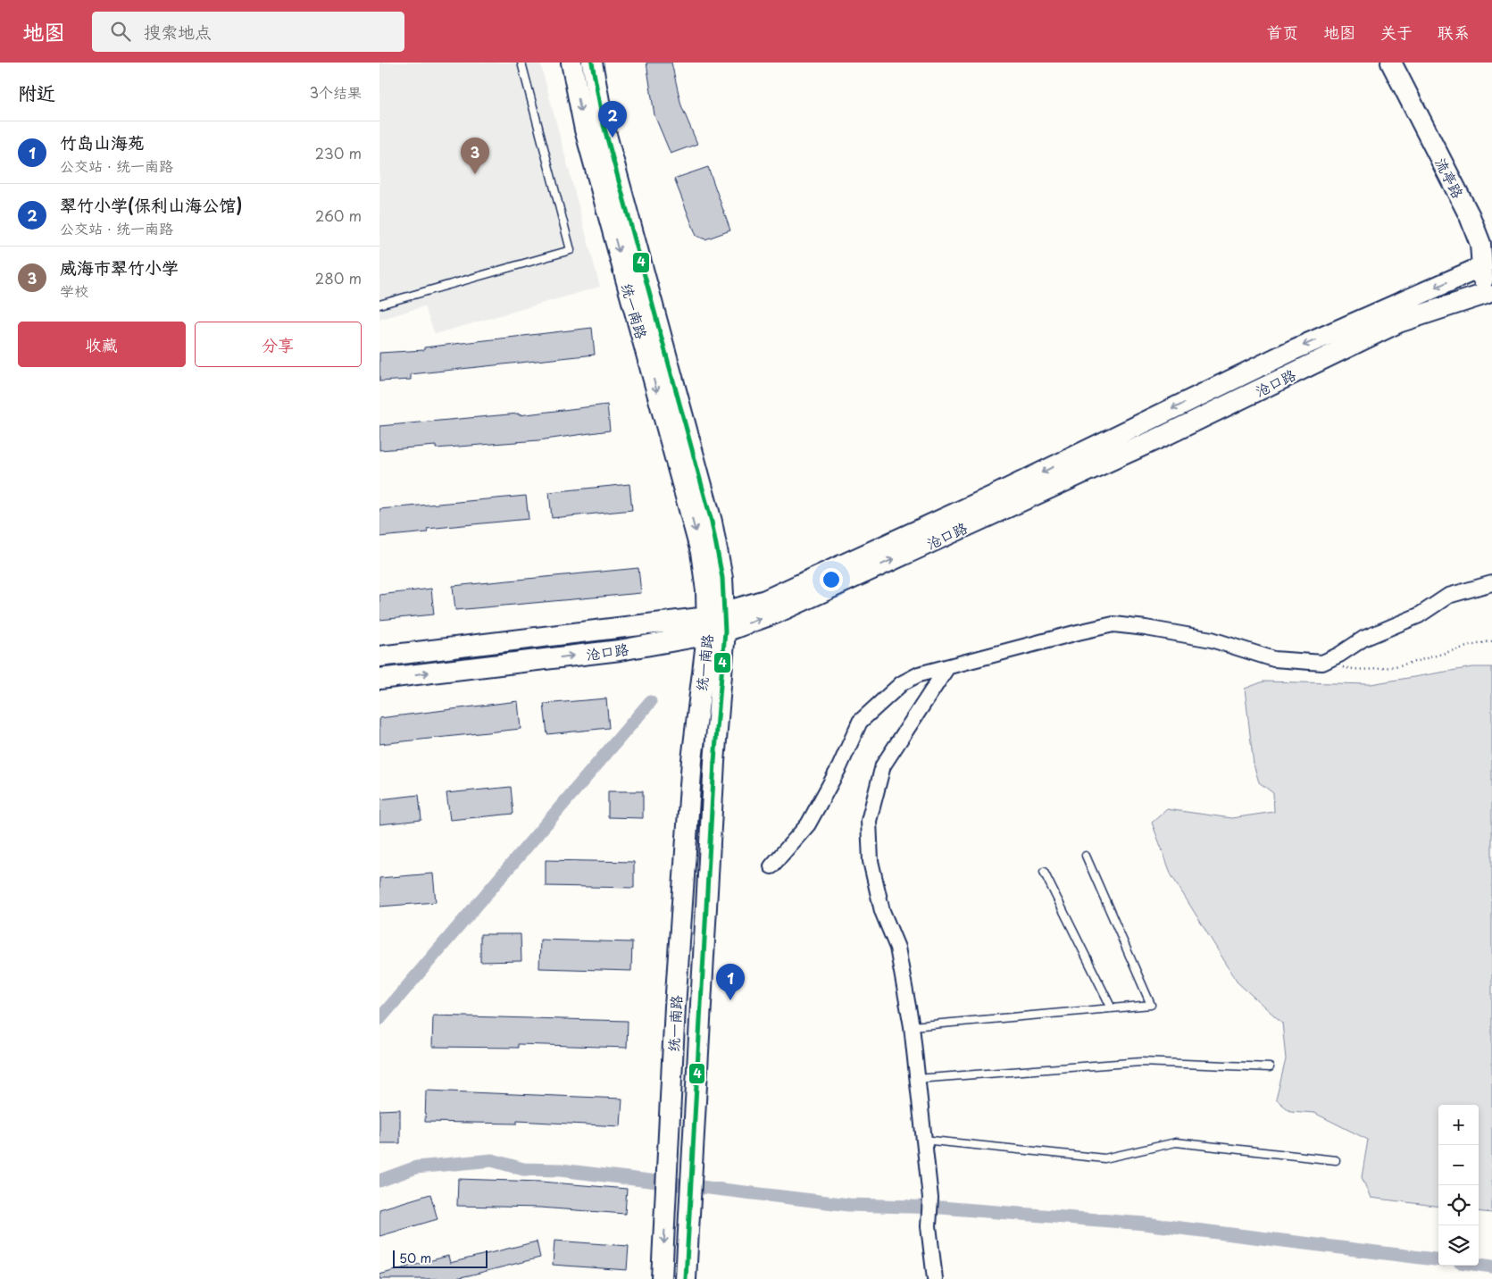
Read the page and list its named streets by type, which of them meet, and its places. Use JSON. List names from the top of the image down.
{
  "streets": {
    "street": ["流亭路", "统一南路", "沧口路"]
  },
  "crossings": [
    ["流亭路", "沧口路"],
    ["统一南路", "沧口路"]
  ],
  "lines": ["transit line 4"],
  "scale_bar": "50 m",
  "page": {
    "header": "地图",
    "search": "搜索地点",
    "nav": [
      "首页",
      "地图",
      "关于",
      "联系"
    ],
    "heading": ["附近", "3个结果"],
    "pins": ["2", "3", "1"],
    "list": [
      {
        "mark": "1",
        "name": "竹岛山海苑",
        "note": "公交站 · 统一南路",
        "value": "230 m"
      },
      {
        "mark": "2",
        "name": "翠竹小学(保利山海公馆)",
        "note": "公交站 · 统一南路",
        "value": "260 m"
      },
      {
        "mark": "3",
        "name": "威海市翠竹小学",
        "note": "学校",
        "value": "280 m"
      }
    ],
    "buttons": ["收藏", "分享"],
    "map_buttons": ["+", "−"],
    "scale": "50 m"
  }
}
